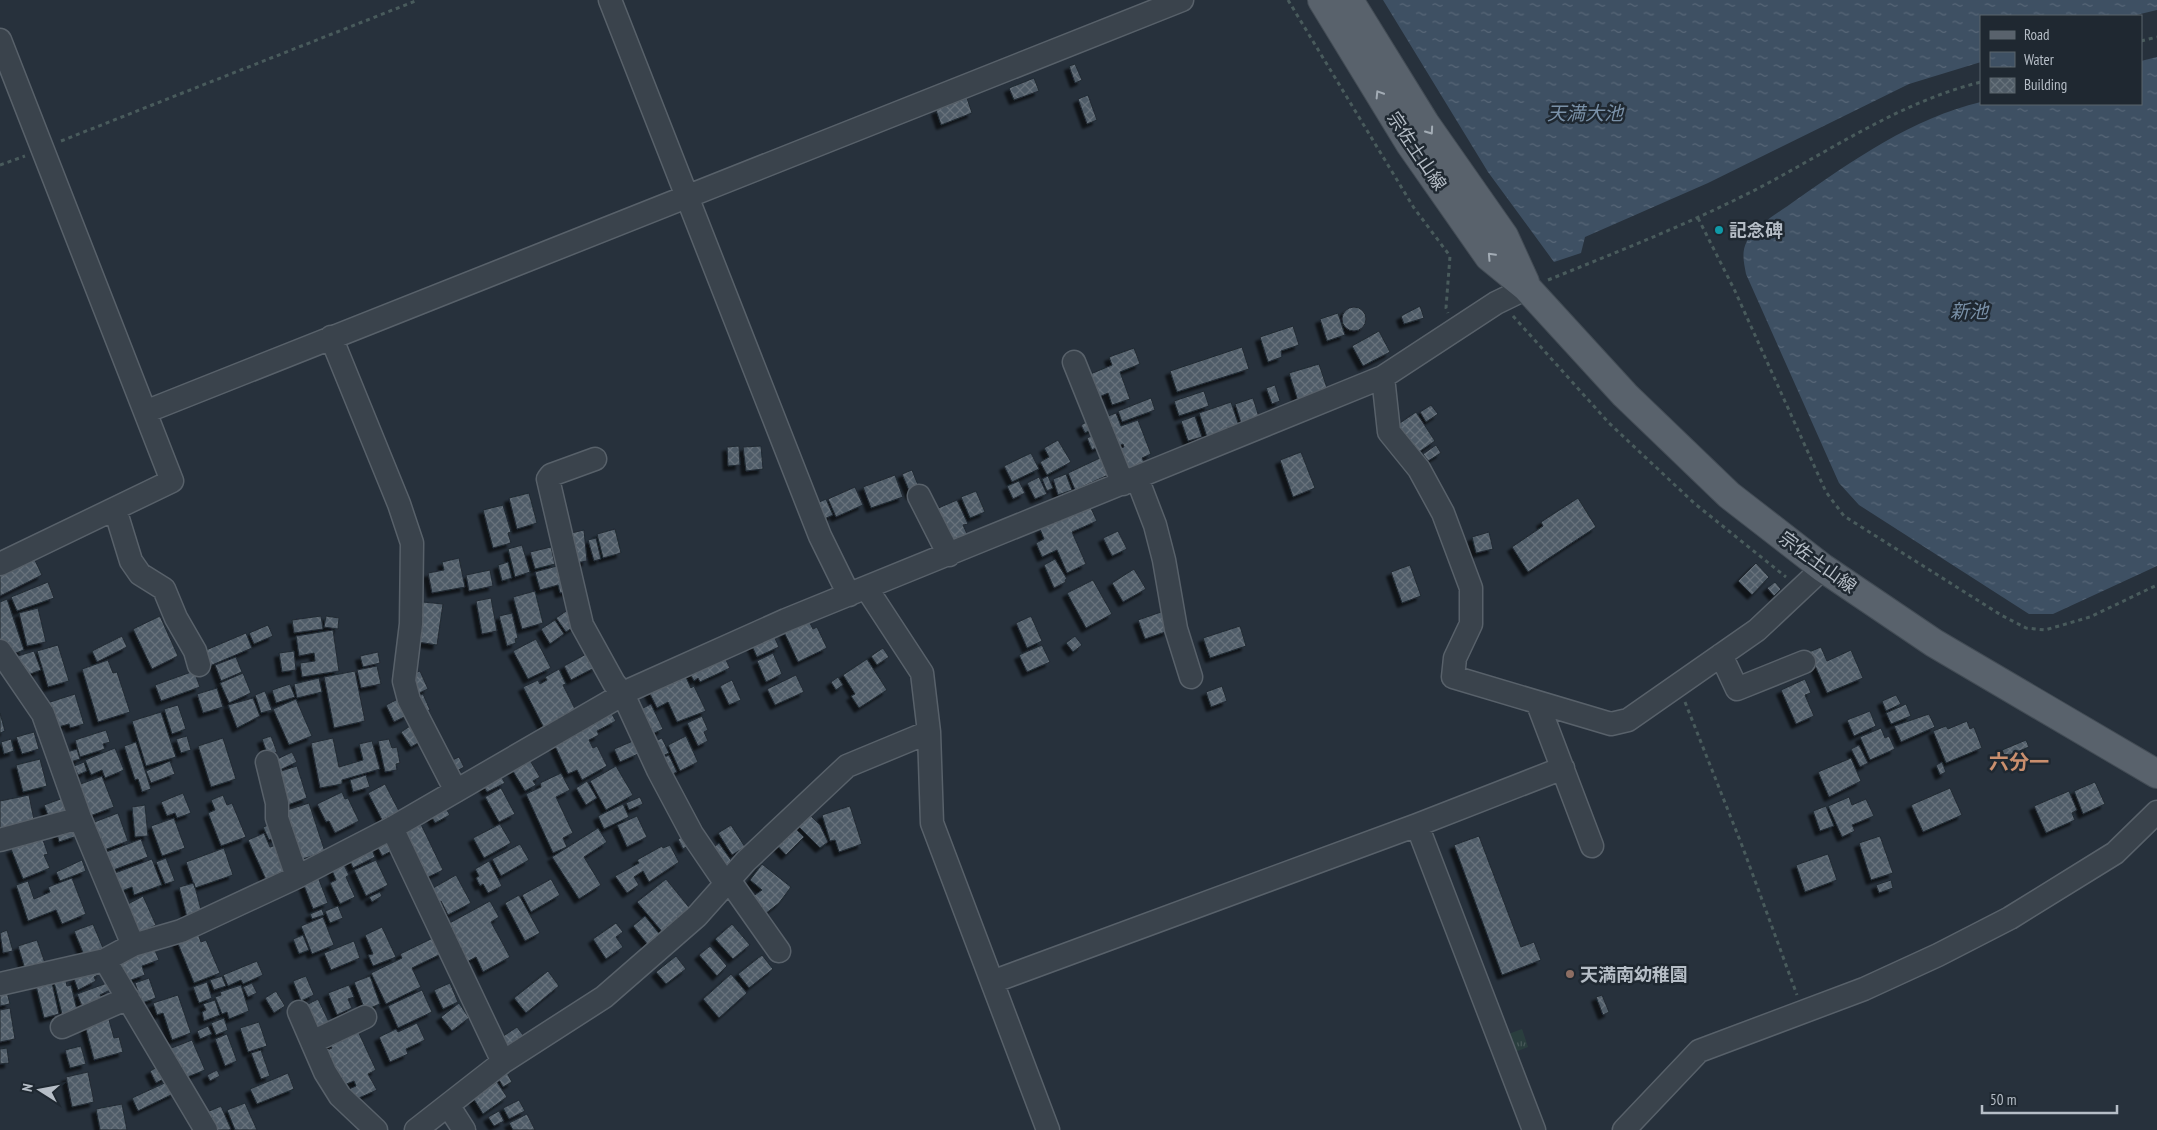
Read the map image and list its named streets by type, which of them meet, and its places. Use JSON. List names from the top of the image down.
{
  "streets": {
    "main road": ["宗佐土山線"]
  },
  "districts": ["六分一"],
  "water": ["天満大池", "新池"],
  "places": ["記念碑", "天満南幼稚園"],
  "legend": ["Road", "Water", "Building"],
  "scale_bar": "50 m",
  "north": "left"
}
